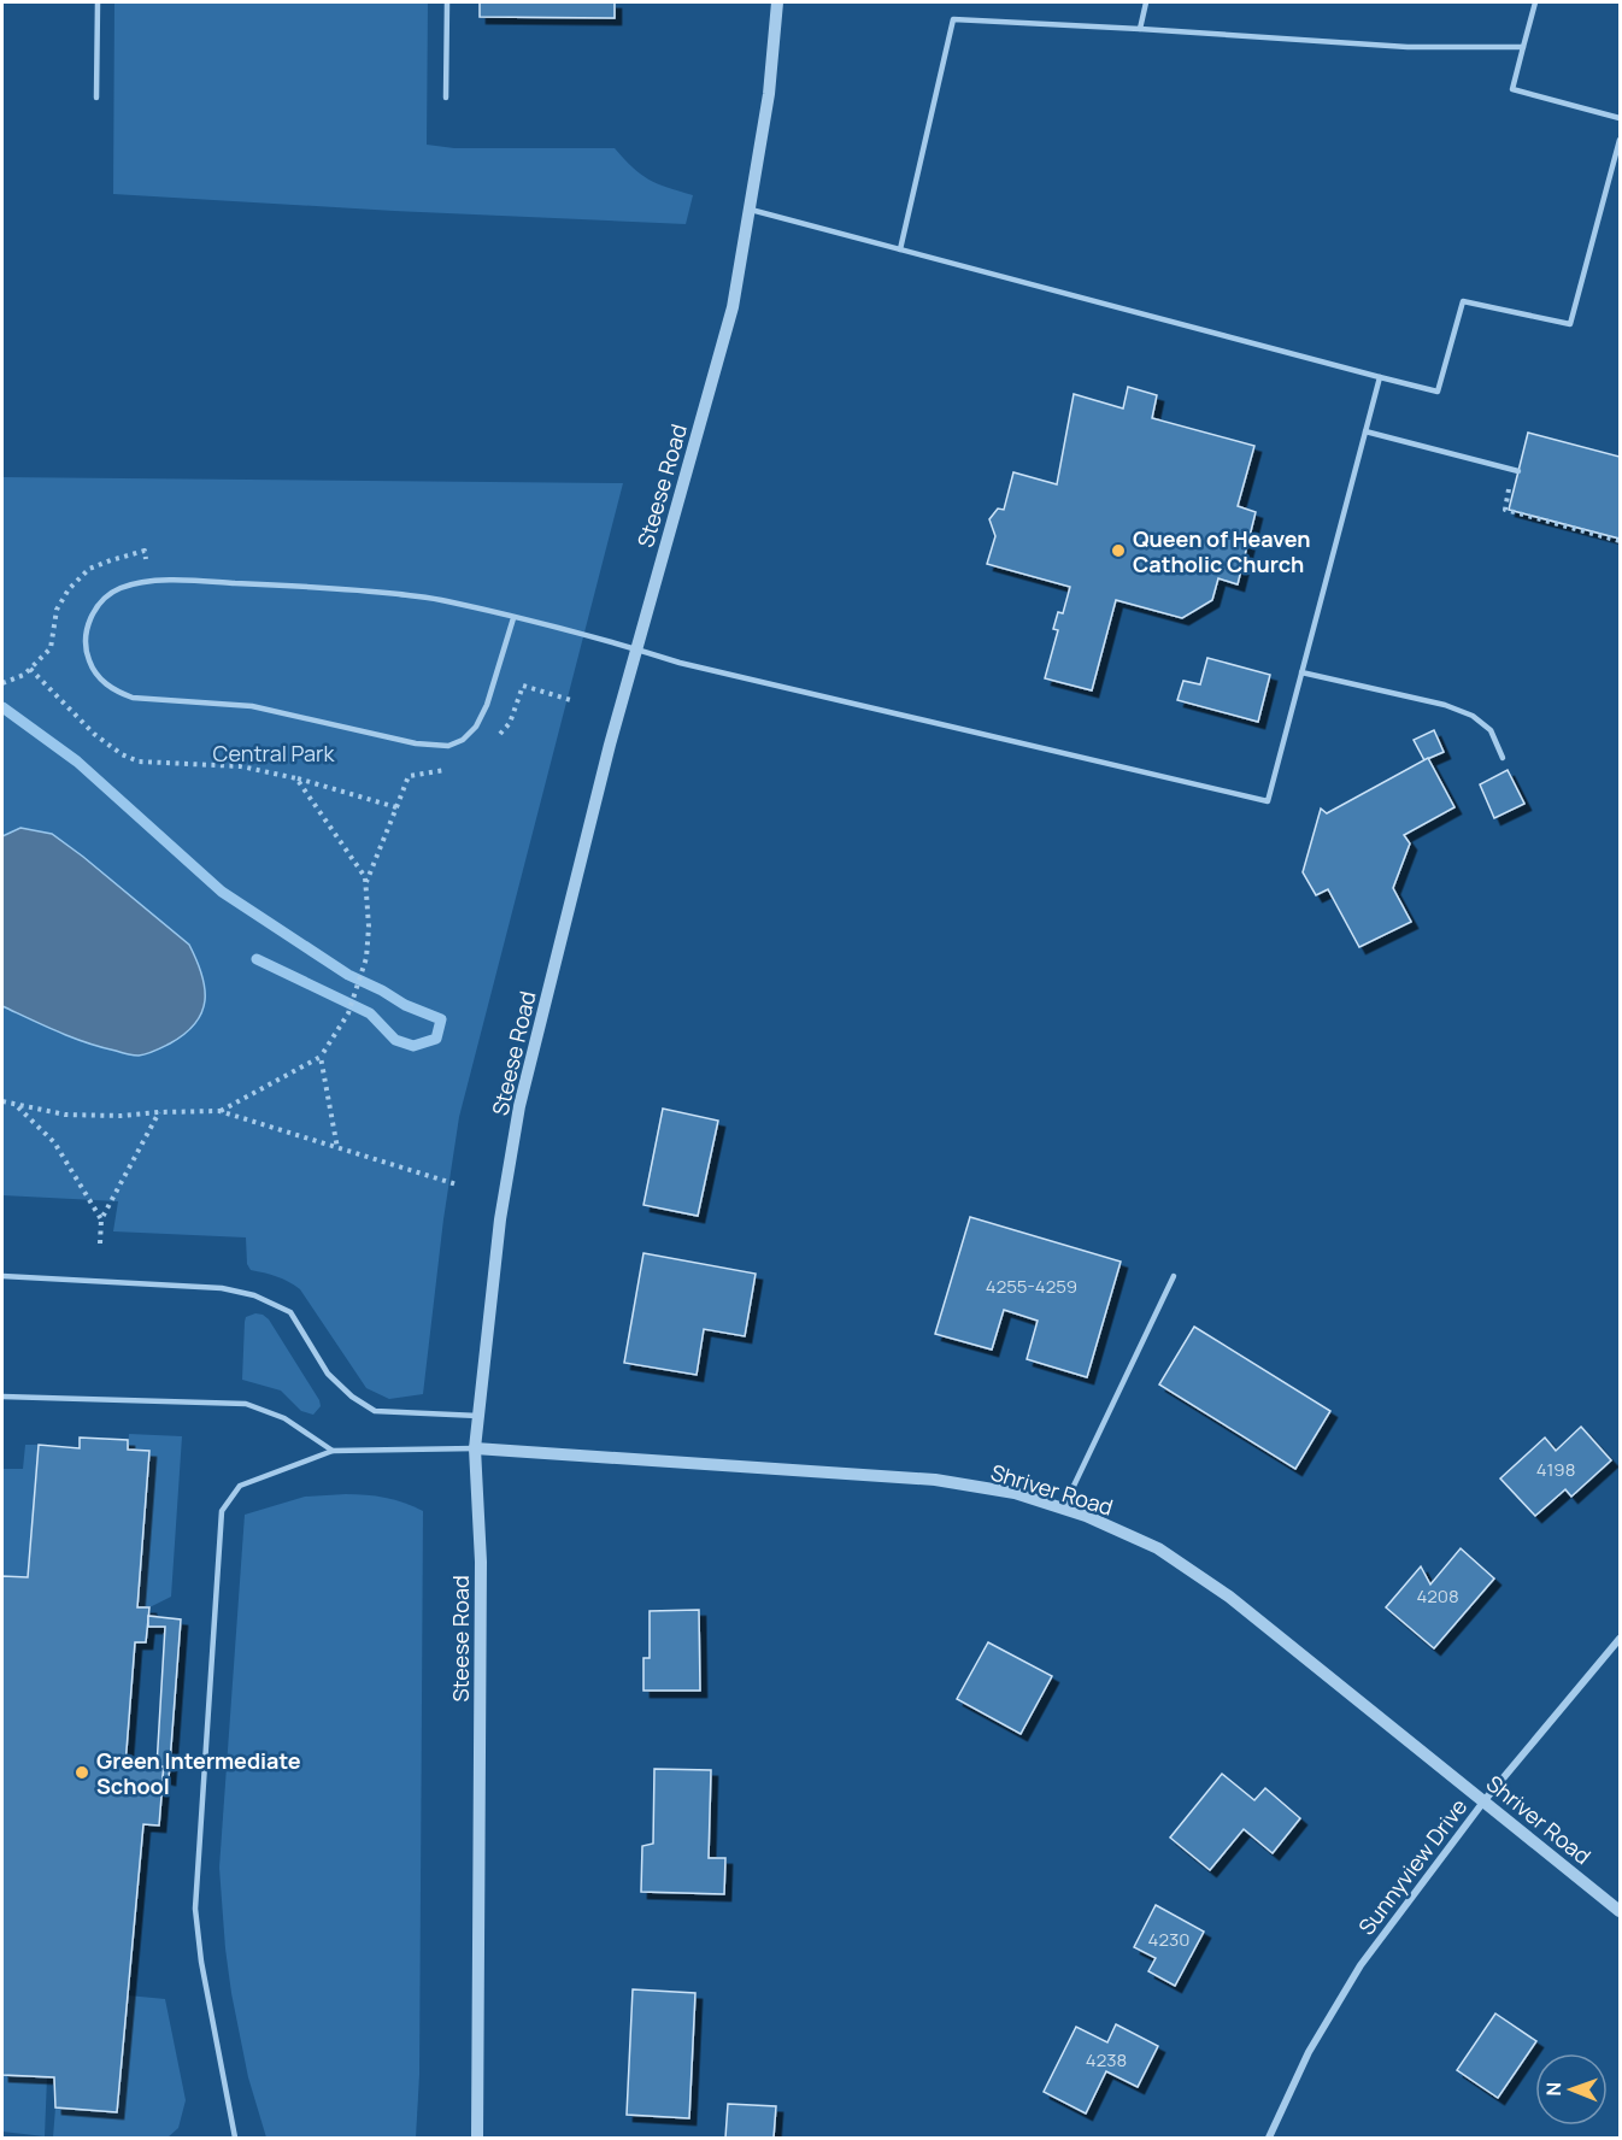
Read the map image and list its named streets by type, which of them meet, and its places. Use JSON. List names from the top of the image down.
{
  "streets": {
    "street": ["Steese Road", "Shriver Road", "Sunnyview Drive"]
  },
  "crossings": [
    ["Steese Road", "Shriver Road"],
    ["Shriver Road", "Sunnyview Drive"]
  ],
  "parks": ["Central Park"],
  "places": ["Queen of Heaven Catholic Church", "Green Intermediate School"],
  "house_numbers": [
    "4255-4259",
    "4198",
    "4208",
    "4230",
    "4238"
  ],
  "north": "left"
}
